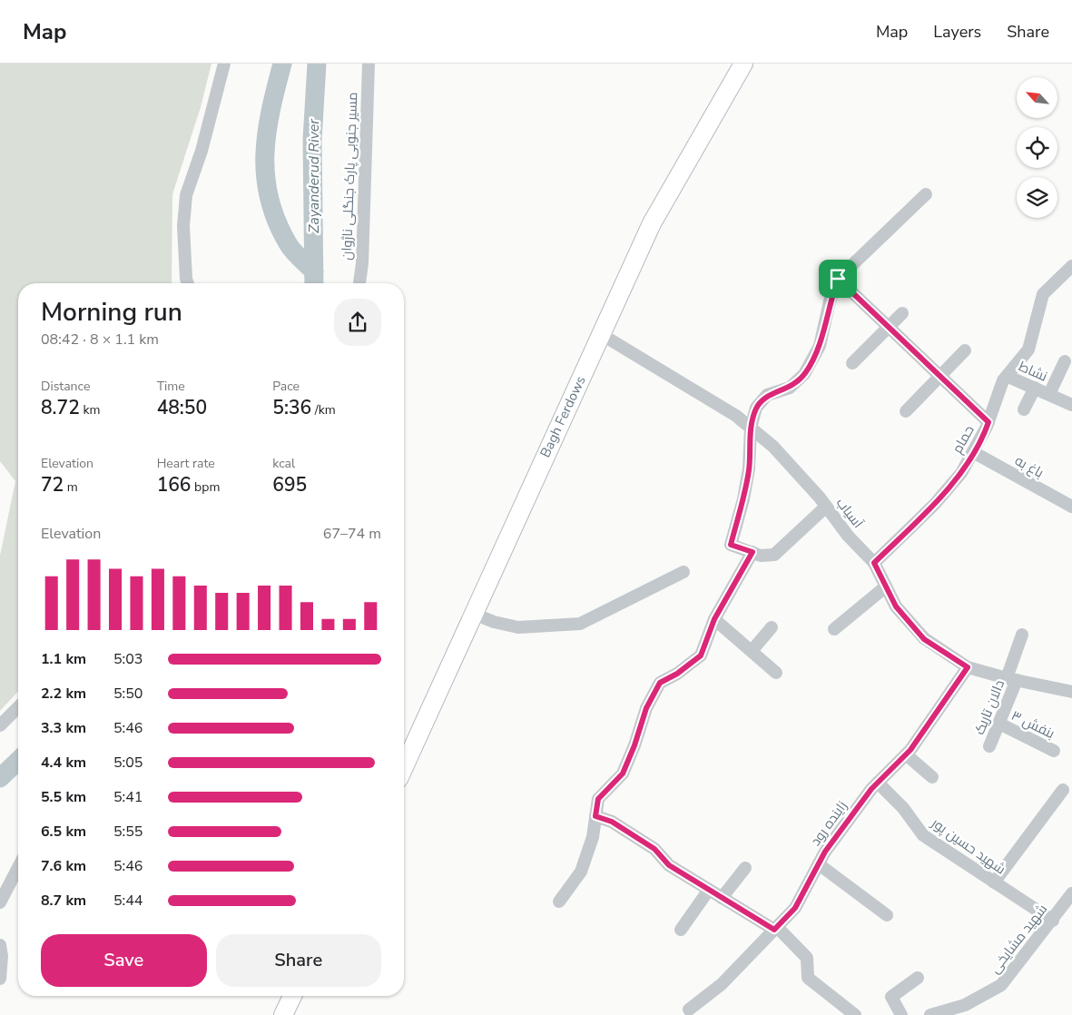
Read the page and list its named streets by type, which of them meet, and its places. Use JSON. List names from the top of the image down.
{
  "streets": {
    "street": [
      "مسیر جنوبی پارک جنگلی ناژوان",
      "نشاط",
      "Bagh Ferdows",
      "حمام",
      "باغ به",
      "آسیاب",
      "دالان تاریک",
      "بنفش ۳",
      "زاینده رود",
      "شهید حسین پور",
      "شهید مشایخی"
    ]
  },
  "crossings": [
    ["نشاط", "حمام"],
    ["Bagh Ferdows", "آسیاب"],
    ["حمام", "باغ به"],
    ["حمام", "آسیاب"],
    ["آسیاب", "دالان تاریک"],
    ["آسیاب", "زاینده رود"],
    ["دالان تاریک", "بنفش ۳"],
    ["زاینده رود", "شهید حسین پور"],
    ["شهید حسین پور", "شهید مشایخی"]
  ],
  "water": ["Zayanderud River"],
  "north": "top left",
  "page": {
    "header": "Map",
    "nav": ["Map", "Layers", "Share"],
    "heading": ["Morning run", "08:42 · 8 × 1.1 km"],
    "stats": [
      ["Distance", "8.72 km"],
      ["Time", "48:50"],
      ["Pace", "5:36 /km"],
      ["Elevation", "72 m"],
      ["Heart rate", "166 bpm"],
      ["kcal", "695"]
    ],
    "chart": ["Elevation", "67–74 m"],
    "list": [
      {
        "name": "1.1 km",
        "note": "5:03"
      },
      {
        "name": "2.2 km",
        "note": "5:50"
      },
      {
        "name": "3.3 km",
        "note": "5:46"
      },
      {
        "name": "4.4 km",
        "note": "5:05"
      },
      {
        "name": "5.5 km",
        "note": "5:41"
      },
      {
        "name": "6.5 km",
        "note": "5:55"
      },
      {
        "name": "7.6 km",
        "note": "5:46"
      },
      {
        "name": "8.7 km",
        "note": "5:44"
      }
    ],
    "buttons": ["Save", "Share"]
  }
}
